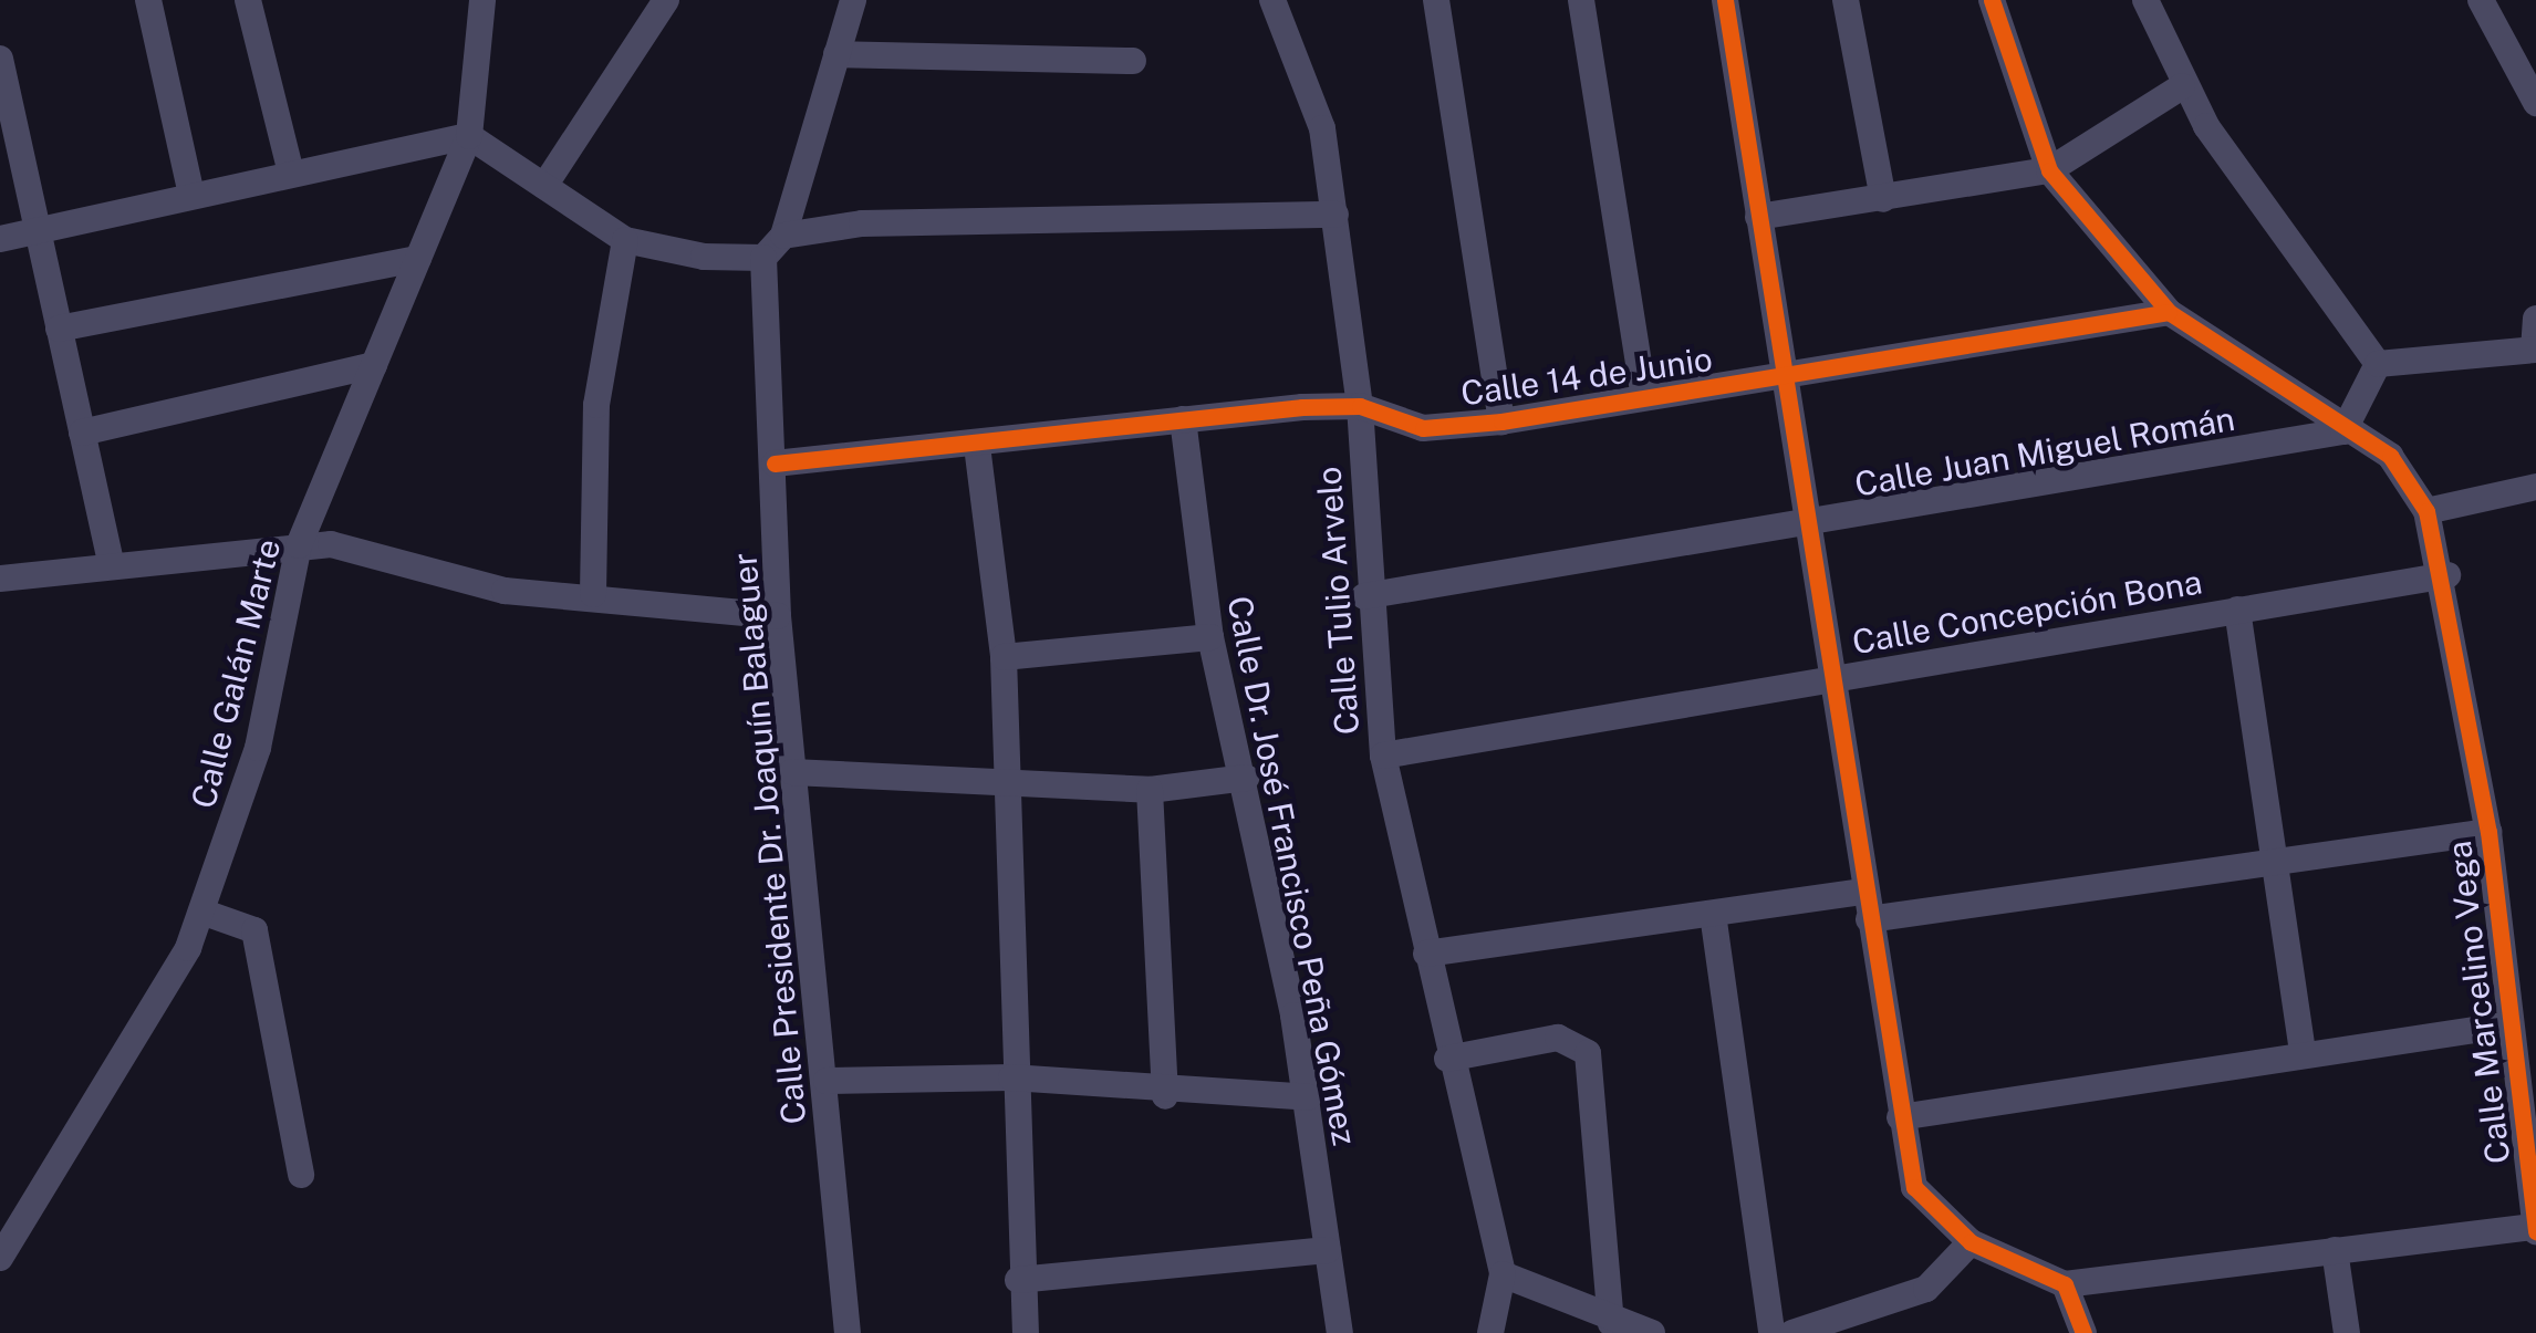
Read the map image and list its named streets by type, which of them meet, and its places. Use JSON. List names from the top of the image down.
{
  "streets": {
    "street": [
      "Calle 14 de Junio",
      "Calle Juan Miguel Román",
      "Calle Tulio Arvelo",
      "Calle Concepción Bona",
      "Calle Galán Marte",
      "Calle Presidente Dr. Joaquín Balaguer",
      "Calle Dr. José Francisco Peña Gómez",
      "Calle Marcelino Vega"
    ]
  },
  "crossings": [
    ["Calle 14 de Junio", "Calle Tulio Arvelo"],
    ["Calle 14 de Junio", "Calle Presidente Dr. Joaquín Balaguer"],
    ["Calle 14 de Junio", "Calle Dr. José Francisco Peña Gómez"],
    ["Calle 14 de Junio", "Calle Marcelino Vega"],
    ["Calle Juan Miguel Román", "Calle Tulio Arvelo"],
    ["Calle Juan Miguel Román", "Calle Marcelino Vega"],
    ["Calle Tulio Arvelo", "Calle Concepción Bona"],
    ["Calle Concepción Bona", "Calle Marcelino Vega"]
  ]
}
